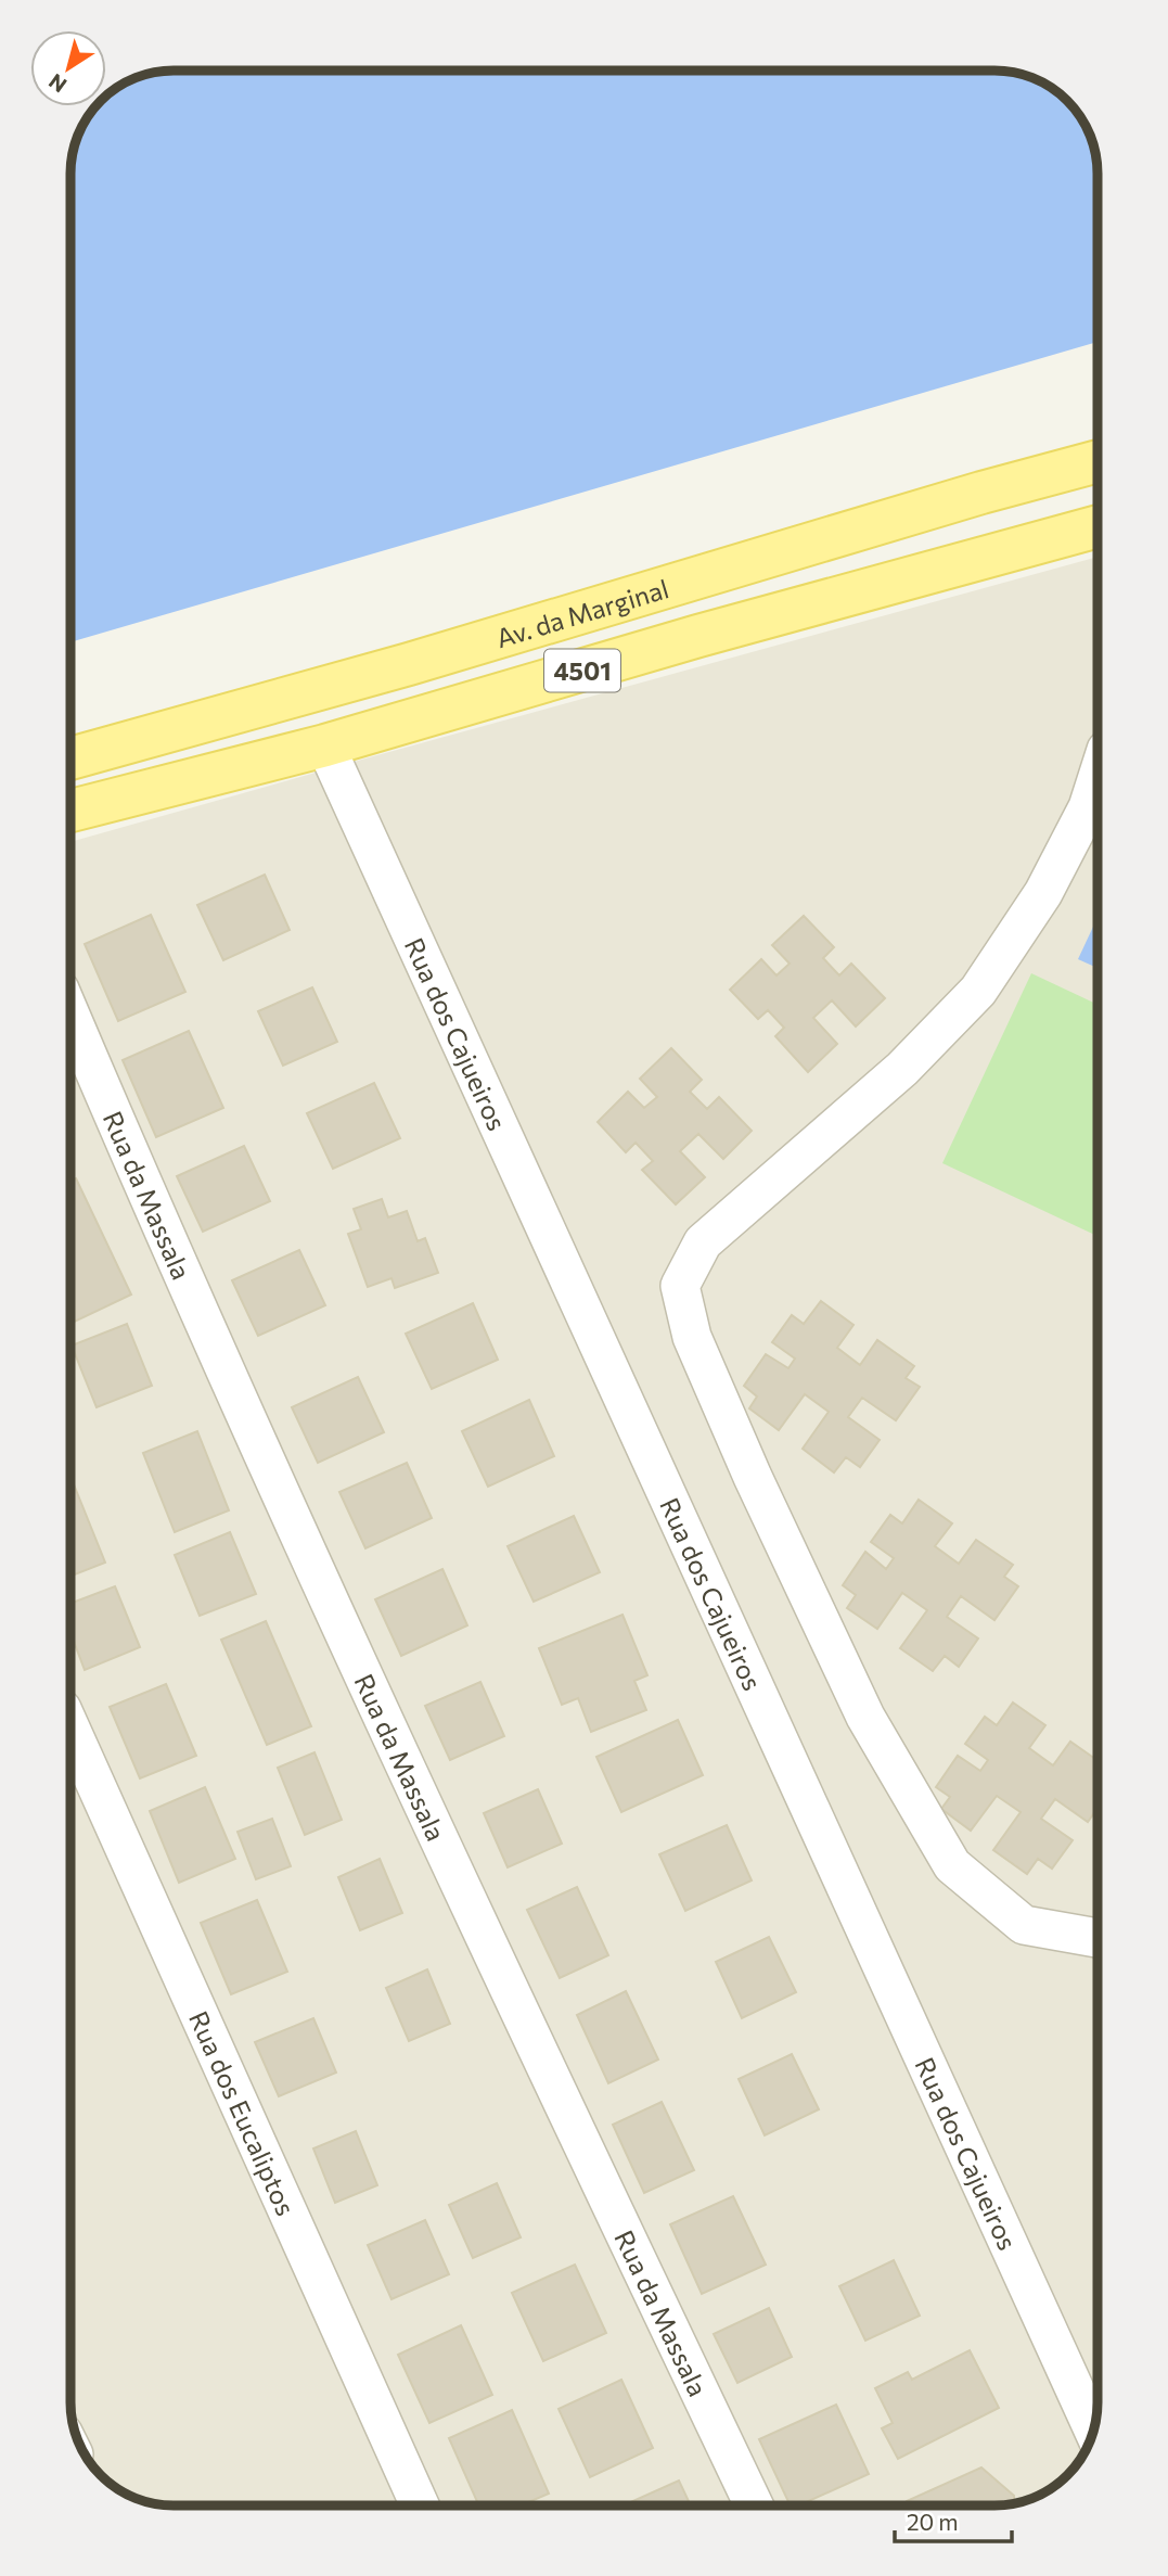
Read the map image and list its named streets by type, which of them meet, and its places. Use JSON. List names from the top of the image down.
{
  "streets": {
    "main road": ["Av. da Marginal", "4501"],
    "street": ["Rua dos Cajueiros", "Rua da Massala", "Rua dos Eucaliptos"]
  },
  "crossings": [
    ["4501", "Rua dos Cajueiros"]
  ],
  "scale_bar": "20 m",
  "north": "bottom left"
}
